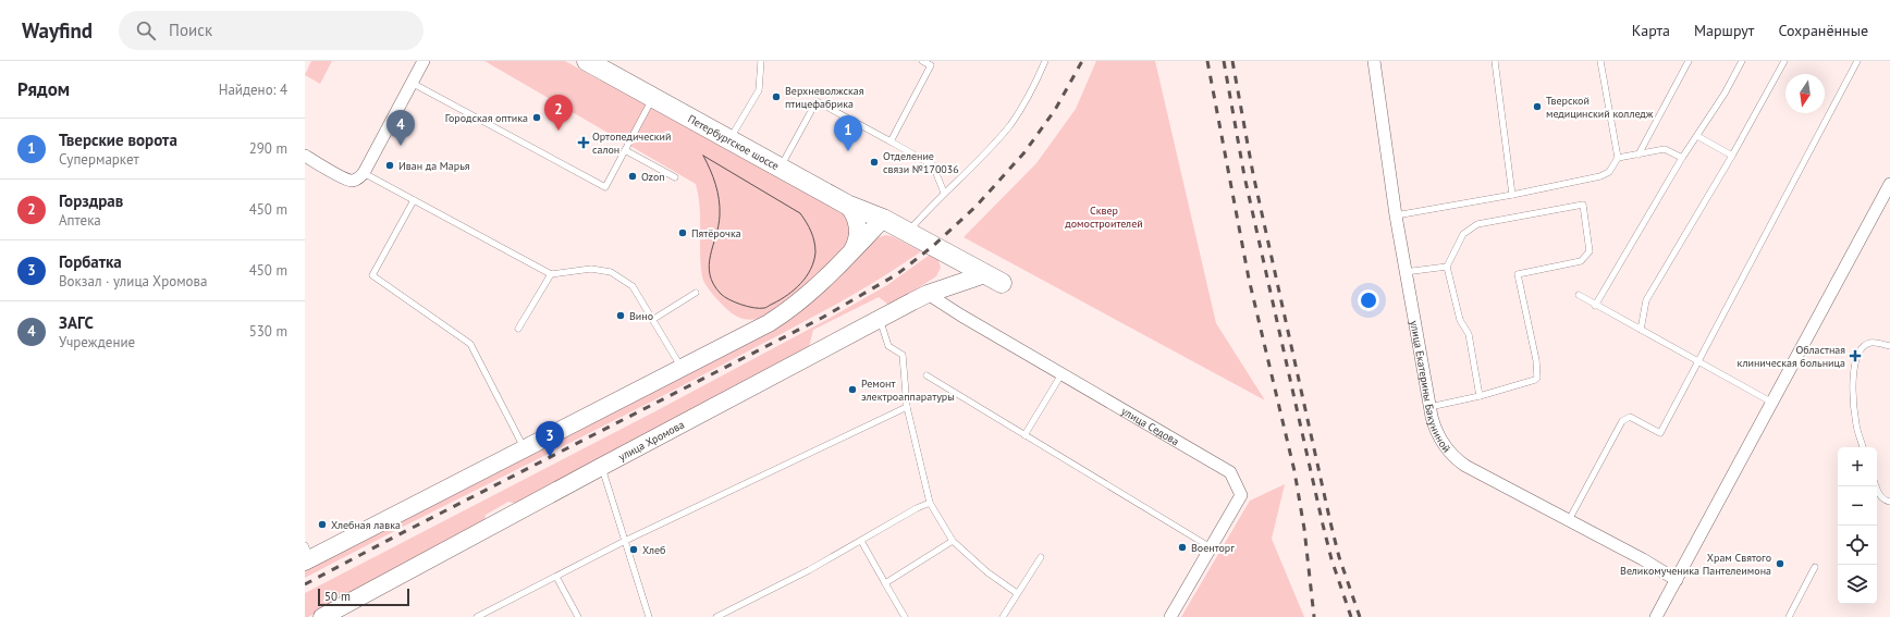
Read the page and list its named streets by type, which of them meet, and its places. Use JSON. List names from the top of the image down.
{
  "streets": {
    "main road": ["Петербургское шоссе"],
    "street": ["улица Екатерины Бакуниной", "улица Седова", "улица Хромова"]
  },
  "crossings": [
    ["Петербургское шоссе", "улица Хромова"],
    ["улица Седова", "улица Хромова"]
  ],
  "parks": ["Сквер домостроителей"],
  "places": {
    "other": [
      "Верхневолжская птицефабрика",
      "Тверской медицинский колледж",
      "Городская оптика",
      "Отделение связи №170036",
      "Иван да Марья",
      "Ozon",
      "Пятёрочка",
      "Вино",
      "Ремонт электроаппаратуры",
      "Хлебная лавка",
      "Военторг",
      "Хлеб",
      "Храм Святого Великомученика Пантелеимона"
    ],
    "health": ["Ортопедический салон", "Областная клиническая больница"]
  },
  "scale_bar": "50 m",
  "north": "bottom",
  "page": {
    "header": "Wayfind",
    "search": "Поиск",
    "nav": ["Карта", "Маршрут", "Сохранённые"],
    "heading": ["Рядом", "Найдено: 4"],
    "pins": [
      "2",
      "4",
      "1",
      "3"
    ],
    "list": [
      {
        "mark": "1",
        "name": "Тверские ворота",
        "note": "Супермаркет",
        "value": "290 m"
      },
      {
        "mark": "2",
        "name": "Горздрав",
        "note": "Аптека",
        "value": "450 m"
      },
      {
        "mark": "3",
        "name": "Горбатка",
        "note": "Вокзал · улица Хромова",
        "value": "450 m"
      },
      {
        "mark": "4",
        "name": "ЗАГС",
        "note": "Учреждение",
        "value": "530 m"
      }
    ],
    "map_buttons": ["+", "−"],
    "scale": "50 m"
  }
}
